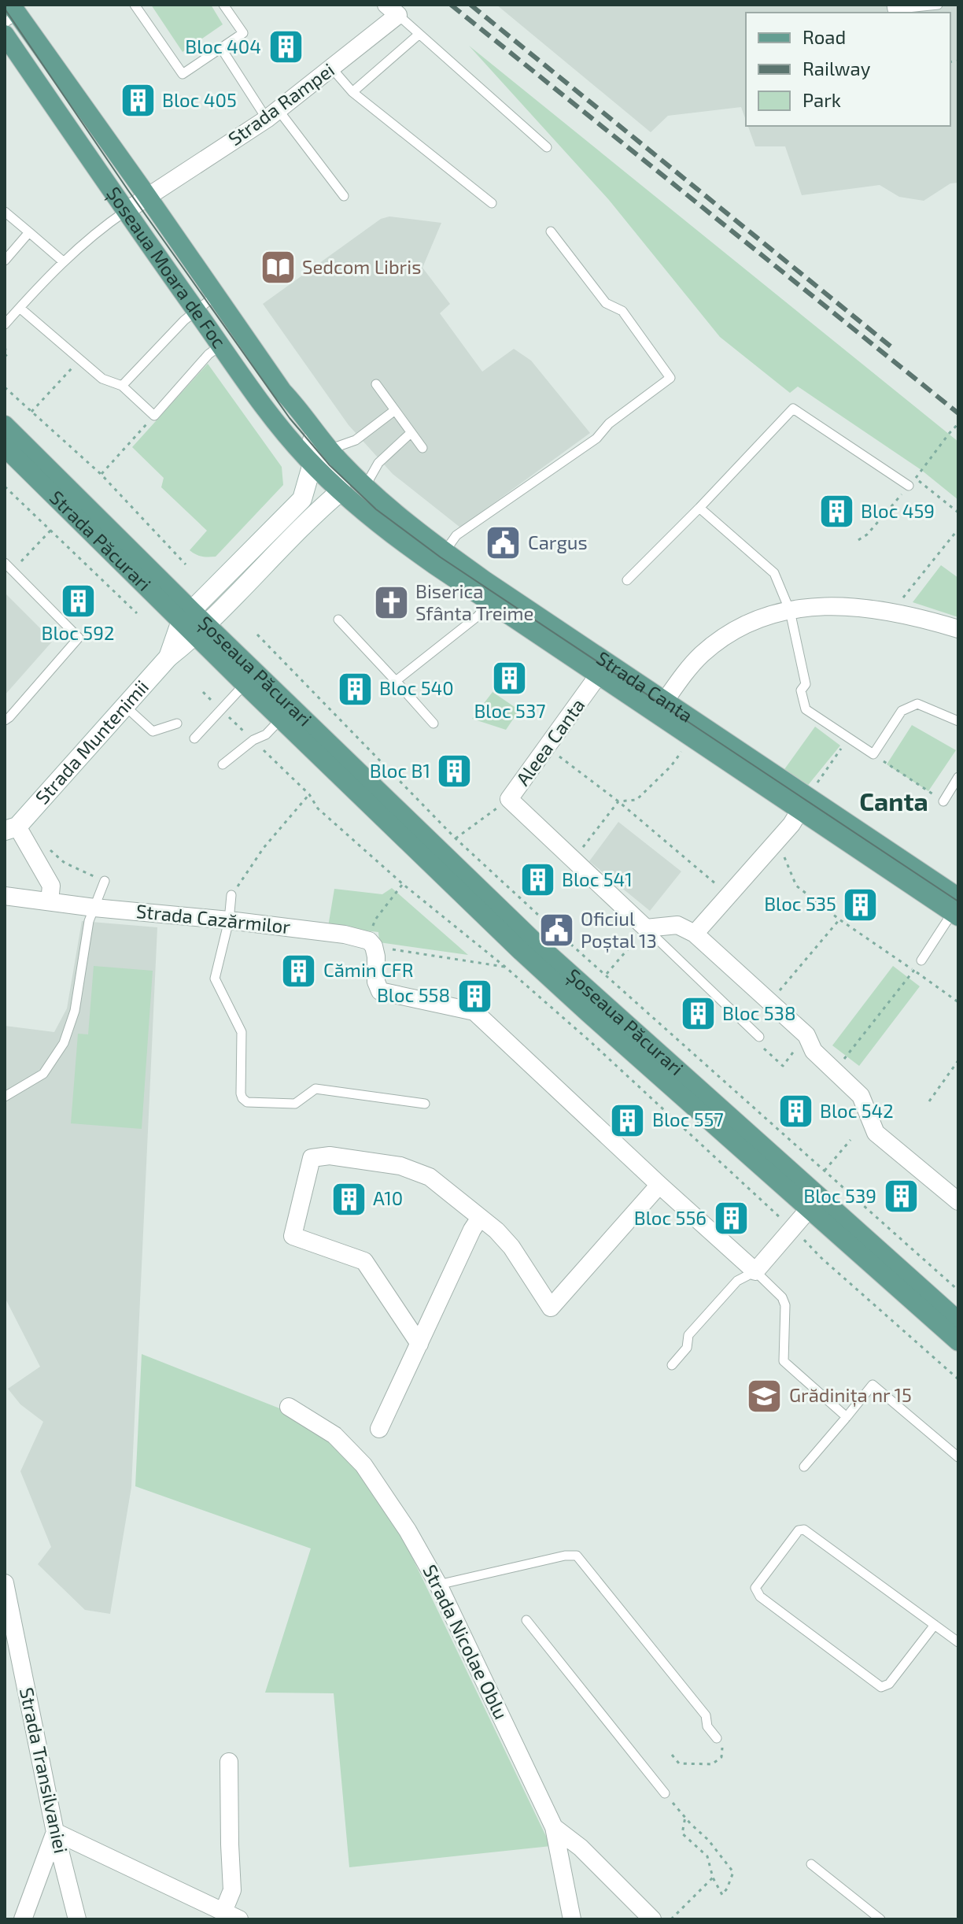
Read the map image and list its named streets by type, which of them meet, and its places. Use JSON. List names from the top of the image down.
{
  "streets": {
    "main road": [
      "Șoseaua Moara de Foc",
      "Strada Păcurari",
      "Șoseaua Păcurari",
      "Strada Canta"
    ],
    "street": [
      "Strada Rampei",
      "Strada Muntenimii",
      "Aleea Canta",
      "Strada Cazărmilor",
      "Strada Nicolae Oblu",
      "Strada Transilvaniei"
    ]
  },
  "crossings": [
    ["Strada Rampei", "Șoseaua Moara de Foc"],
    ["Șoseaua Moara de Foc", "Strada Canta"],
    ["Strada Păcurari", "Șoseaua Păcurari"],
    ["Strada Păcurari", "Strada Muntenimii"],
    ["Șoseaua Păcurari", "Strada Muntenimii"],
    ["Strada Canta", "Aleea Canta"]
  ],
  "districts": ["Canta"],
  "places": {
    "building": [
      "Bloc 404",
      "Bloc 405",
      "Bloc 459",
      "Bloc 592",
      "Bloc 537",
      "Bloc 540",
      "Bloc B1",
      "Bloc 541",
      "Bloc 535",
      "Cămin CFR",
      "Bloc 558",
      "Bloc 538",
      "Bloc 542",
      "Bloc 557",
      "Bloc 539",
      "A10",
      "Bloc 556"
    ],
    "library": ["Sedcom Libris"],
    "public building": ["Cargus", "Oficiul Poștal 13"],
    "church": ["Biserica Sfânta Treime"],
    "school or university": ["Grădinița nr 15"]
  },
  "legend": ["Road", "Railway", "Park"]
}
